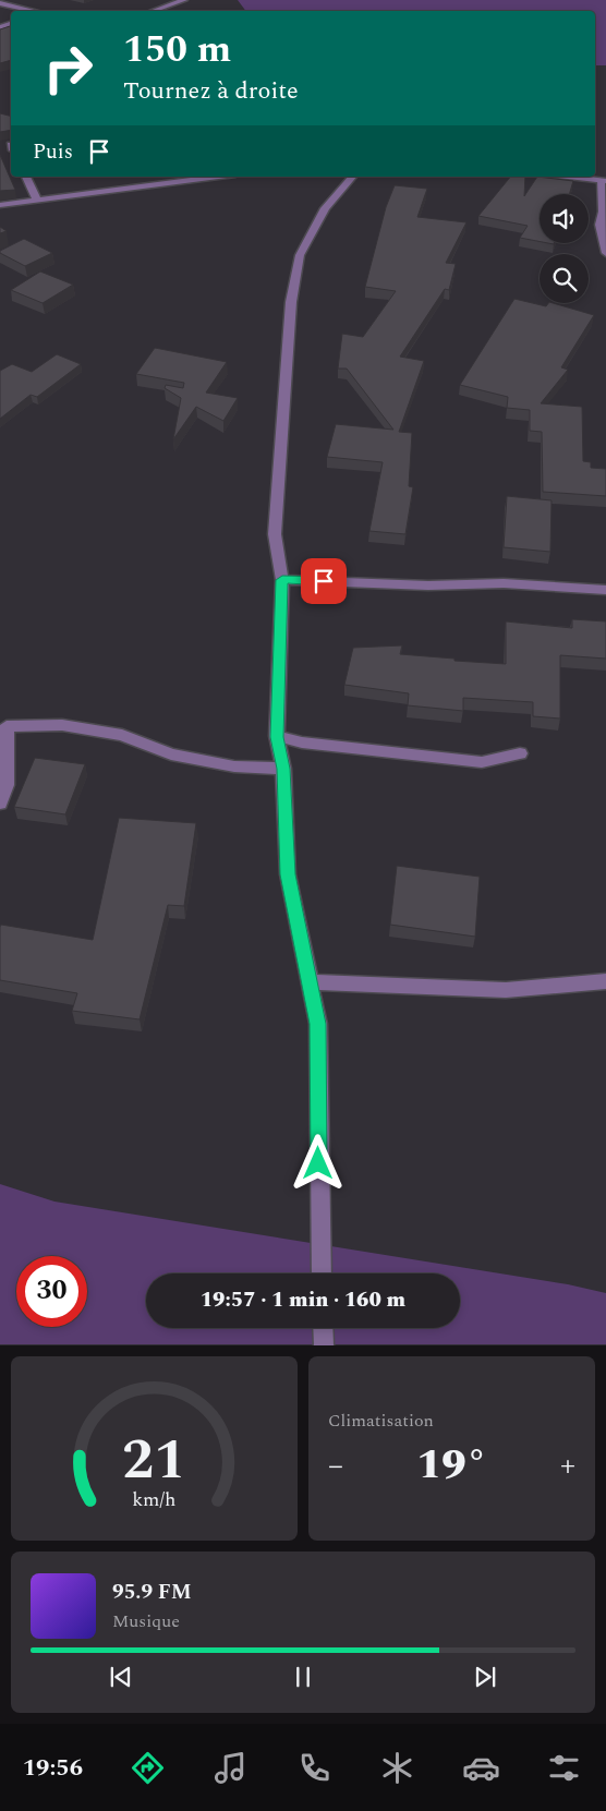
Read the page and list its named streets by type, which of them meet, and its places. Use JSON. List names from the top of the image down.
{
  "page": {
    "turn": ["150 m", "Tournez à droite"],
    "then": "Puis",
    "limit": "30",
    "trip": "19:57 · 1 min · 160 m",
    "tile": "Climatisation",
    "heat": ["−", "19°", "+"],
    "song": ["95.9 FM", "Musique"],
    "tabs": "19:56",
    "gauge": ["21", "km/h"]
  }
}
